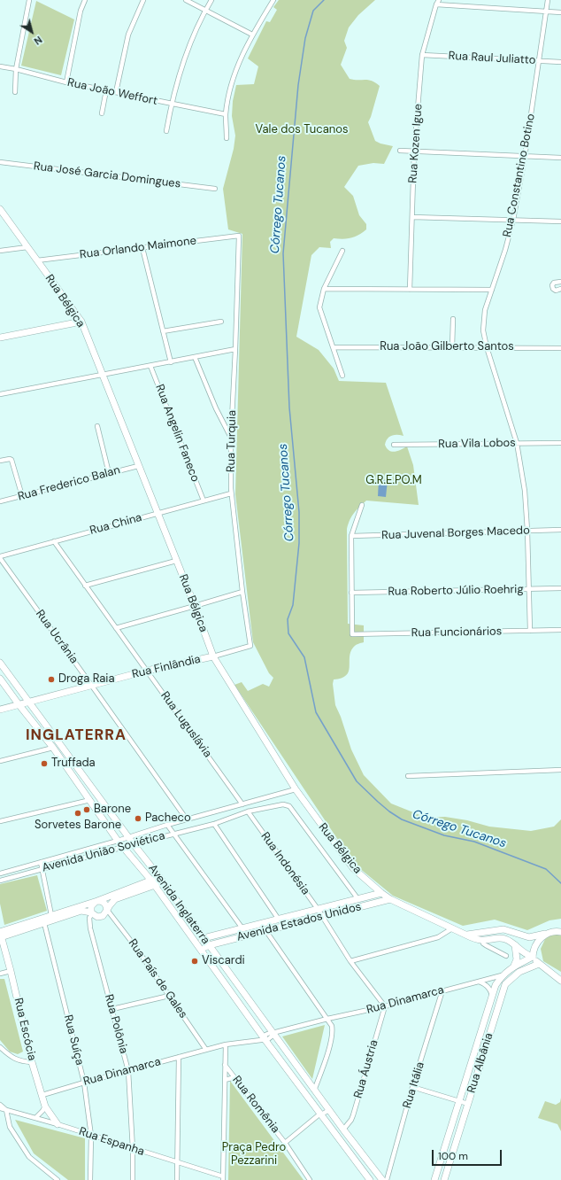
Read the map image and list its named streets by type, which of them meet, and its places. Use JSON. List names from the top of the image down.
{
  "streets": {
    "street": [
      "Rua Raul Juliatto",
      "Rua João Weffort",
      "Rua Kozen Igue",
      "Rua José Garcia Domingues",
      "Rua Constantino Botino",
      "Rua Orlando Maimone",
      "Rua Bélgica",
      "Rua João Gilberto Santos",
      "Rua Angelin Faneco",
      "Rua Turquia",
      "Rua Vila Lobos",
      "Rua Frederico Balan",
      "Rua China",
      "Rua Juvenal Borges Macedo",
      "Rua Roberto Júlio Roehrig",
      "Rua Funcionários",
      "Rua Ucrânia",
      "Rua Finlândia",
      "Rua Luguslávia",
      "Avenida União Soviética",
      "Rua Indonésia",
      "Avenida Inglaterra",
      "Avenida Estados Unidos",
      "Rua País de Gales",
      "Rua Dinamarca",
      "Rua Polônia",
      "Rua Escócia",
      "Rua Suíça",
      "Rua Albânia",
      "Rua Áustria",
      "Rua Itália",
      "Rua Romênia",
      "Rua Espanha"
    ]
  },
  "crossings": [
    ["Rua Raul Juliatto", "Rua Kozen Igue"],
    ["Rua Raul Juliatto", "Rua Constantino Botino"],
    ["Rua Constantino Botino", "Rua João Gilberto Santos"],
    ["Rua Constantino Botino", "Rua Vila Lobos"],
    ["Rua Constantino Botino", "Rua Juvenal Borges Macedo"],
    ["Rua Constantino Botino", "Rua Roberto Júlio Roehrig"],
    ["Rua Constantino Botino", "Rua Funcionários"],
    ["Rua Orlando Maimone", "Rua Bélgica"],
    ["Rua Orlando Maimone", "Rua Turquia"],
    ["Rua Bélgica", "Rua Frederico Balan"],
    ["Rua Bélgica", "Rua China"],
    ["Rua Bélgica", "Rua Finlândia"],
    ["Rua Bélgica", "Avenida União Soviética"],
    ["Rua Bélgica", "Avenida Estados Unidos"],
    ["Rua Bélgica", "Rua Dinamarca"],
    ["Rua Bélgica", "Rua Albânia"],
    ["Rua Angelin Faneco", "Rua China"],
    ["Rua Turquia", "Rua China"],
    ["Rua Turquia", "Rua Finlândia"],
    ["Rua China", "Rua Ucrânia"],
    ["Rua China", "Rua Luguslávia"],
    ["Rua Roberto Júlio Roehrig", "Rua Funcionários"],
    ["Rua Ucrânia", "Rua Finlândia"],
    ["Rua Ucrânia", "Avenida União Soviética"],
    ["Rua Finlândia", "Rua Luguslávia"],
    ["Rua Finlândia", "Avenida Inglaterra"],
    ["Rua Luguslávia", "Avenida União Soviética"],
    ["Avenida União Soviética", "Rua Indonésia"],
    ["Avenida União Soviética", "Avenida Inglaterra"],
    ["Avenida União Soviética", "Avenida Estados Unidos"],
    ["Rua Indonésia", "Avenida Estados Unidos"],
    ["Rua Indonésia", "Rua Dinamarca"],
    ["Rua Indonésia", "Rua Áustria"],
    ["Avenida Inglaterra", "Avenida Estados Unidos"],
    ["Avenida Inglaterra", "Rua Dinamarca"],
    ["Avenida Inglaterra", "Rua Áustria"],
    ["Rua País de Gales", "Rua Dinamarca"],
    ["Rua País de Gales", "Rua Polônia"],
    ["Rua Dinamarca", "Rua Polônia"],
    ["Rua Dinamarca", "Rua Escócia"],
    ["Rua Dinamarca", "Rua Suíça"],
    ["Rua Dinamarca", "Rua Albânia"],
    ["Rua Dinamarca", "Rua Áustria"],
    ["Rua Dinamarca", "Rua Itália"],
    ["Rua Polônia", "Rua Espanha"],
    ["Rua Escócia", "Rua Espanha"],
    ["Rua Suíça", "Rua Espanha"]
  ],
  "districts": ["INGLATERRA"],
  "water": ["Córrego Tucanos"],
  "parks": ["Vale dos Tucanos", "G.R.E.PO.M", "Praça Pedro Pezzarini"],
  "places": [
    "Droga Raia",
    "Truffada",
    "Barone",
    "Sorvetes Barone",
    "Pacheco",
    "Viscardi"
  ],
  "scale_bar": "100 m",
  "north": "bottom right"
}
